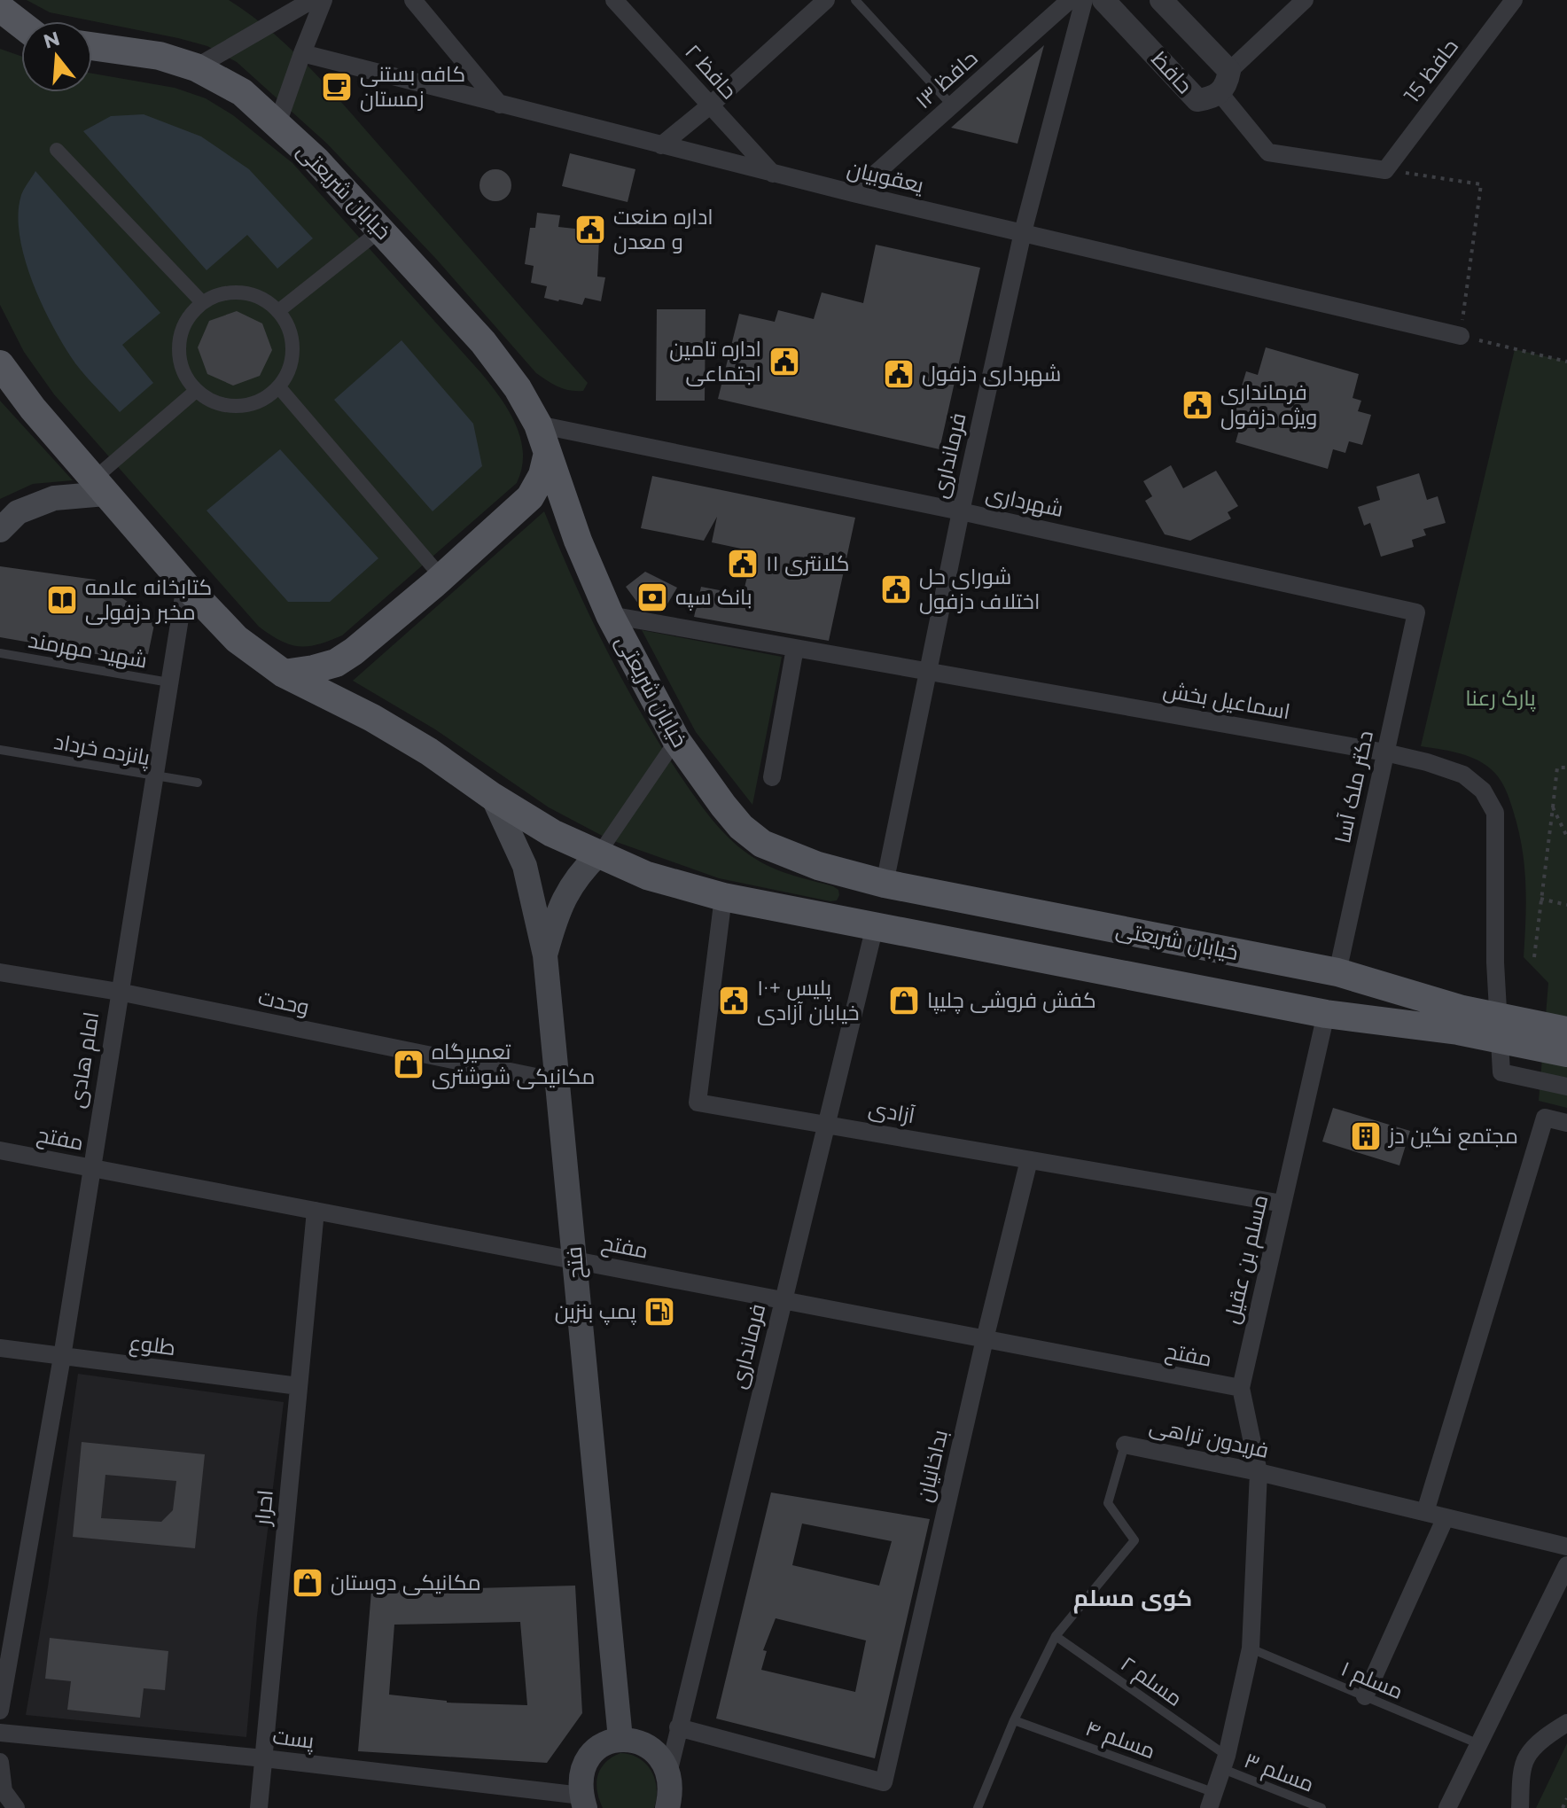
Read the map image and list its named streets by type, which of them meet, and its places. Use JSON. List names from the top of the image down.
{
  "streets": {
    "main road": ["خیابان شریعتی", "فتح"],
    "street": [
      "حافظ 15",
      "حافظ ۲",
      "حافظ",
      "حافظ ۱۳",
      "یعقوبیان",
      "فرمانداری",
      "شهرداری",
      "اسماعیل بخش",
      "دکتر ملک آسا",
      "وحدت",
      "امام هادی",
      "آزادی",
      "مفتح",
      "مسلم بن عقیل",
      "طلوع",
      "فریدون تراهی",
      "بداخانیان",
      "احرار",
      "پست"
    ],
    "lane": [
      "شهید مهرمند",
      "پانزده خرداد",
      "مسلم ۱",
      "مسلم ۲",
      "مسلم ۴",
      "مسلم ۳"
    ]
  },
  "crossings": [
    ["حافظ ۲", "یعقوبیان"],
    ["حافظ ۱۳", "یعقوبیان"],
    ["یعقوبیان", "فرمانداری"],
    ["خیابان شریعتی", "فرمانداری"],
    ["خیابان شریعتی", "شهرداری"],
    ["خیابان شریعتی", "اسماعیل بخش"],
    ["خیابان شریعتی", "دکتر ملک آسا"],
    ["خیابان شریعتی", "امام هادی"],
    ["خیابان شریعتی", "آزادی"],
    ["خیابان شریعتی", "مسلم بن عقیل"],
    ["خیابان شریعتی", "فتح"],
    ["فرمانداری", "شهرداری"],
    ["فرمانداری", "اسماعیل بخش"],
    ["فرمانداری", "آزادی"],
    ["فرمانداری", "مفتح"],
    ["فرمانداری", "بداخانیان"],
    ["شهرداری", "دکتر ملک آسا"],
    ["شهید مهرمند", "امام هادی"],
    ["اسماعیل بخش", "دکتر ملک آسا"],
    ["پانزده خرداد", "امام هادی"],
    ["وحدت", "امام هادی"],
    ["وحدت", "فتح"],
    ["امام هادی", "مفتح"],
    ["امام هادی", "طلوع"],
    ["آزادی", "مسلم بن عقیل"],
    ["آزادی", "بداخانیان"],
    ["مفتح", "مسلم بن عقیل"],
    ["مفتح", "فتح"],
    ["مفتح", "بداخانیان"],
    ["مفتح", "احرار"],
    ["مسلم بن عقیل", "فریدون تراهی"],
    ["مسلم بن عقیل", "مسلم ۱"],
    ["مسلم بن عقیل", "مسلم ۲"],
    ["مسلم بن عقیل", "مسلم ۴"],
    ["مسلم بن عقیل", "مسلم ۳"],
    ["طلوع", "احرار"],
    ["فریدون تراهی", "مسلم ۲"],
    ["فریدون تراهی", "مسلم ۴"],
    ["احرار", "پست"],
    ["مسلم ۲", "مسلم ۳"]
  ],
  "districts": ["کوی مسلم"],
  "parks": ["پارک رعنا"],
  "places": {
    "cafe": ["کافه بستنی زمستان"],
    "public building": [
      "اداره صنعت و معدن",
      "اداره تامین اجتماعی",
      "شهرداری دزفول",
      "فرمانداری ویژه دزفول",
      "کلانتری ۱۱",
      "شورای حل اختلاف دزفول",
      "پلیس +۱۰ خیابان آزادی"
    ],
    "bank": ["بانک سپه"],
    "library": ["کتابخانه علامه مخبر دزفولی"],
    "shop": ["کفش فروشی چلیپا", "تعمیرگاه مکانیکی شوشتری", "مکانیکی دوستان"],
    "building": ["مجتمع نگین دز"],
    "fuel station": ["پمپ بنزین"]
  },
  "north": "top"
}
